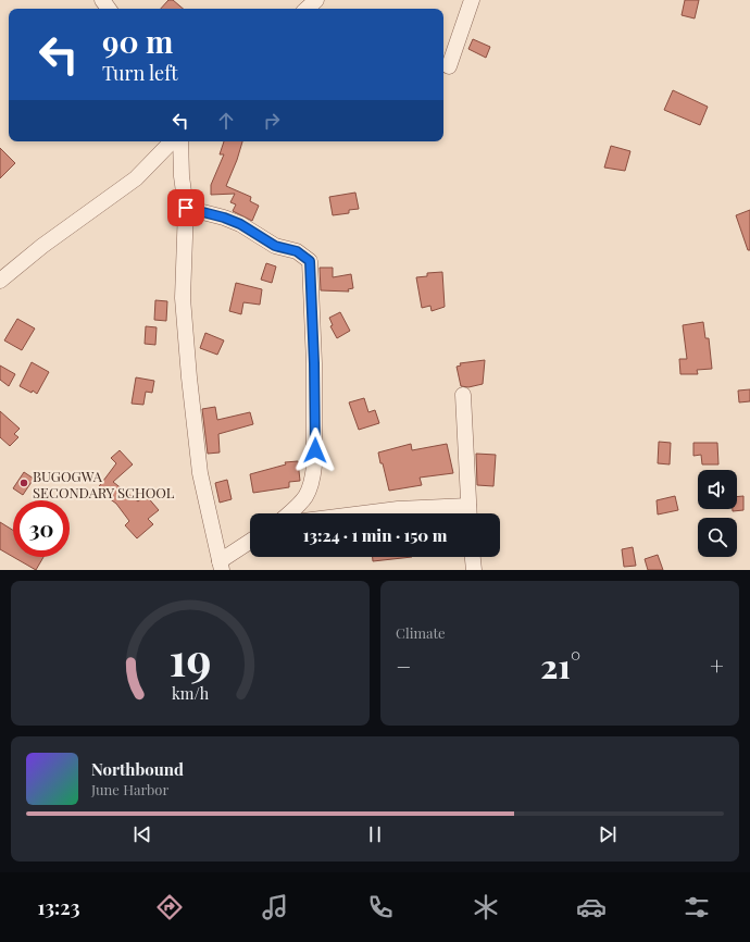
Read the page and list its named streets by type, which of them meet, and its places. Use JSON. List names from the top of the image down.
{
  "places": ["BUGOGWA SECONDARY SCHOOL"],
  "page": {
    "turn": ["90 m", "Turn left"],
    "limit": "30",
    "trip": "13:24 · 1 min · 150 m",
    "tile": "Climate",
    "heat": ["−", "21°", "+"],
    "song": ["Northbound", "June Harbor"],
    "tabs": "13:23",
    "gauge": ["19", "km/h"]
  }
}
